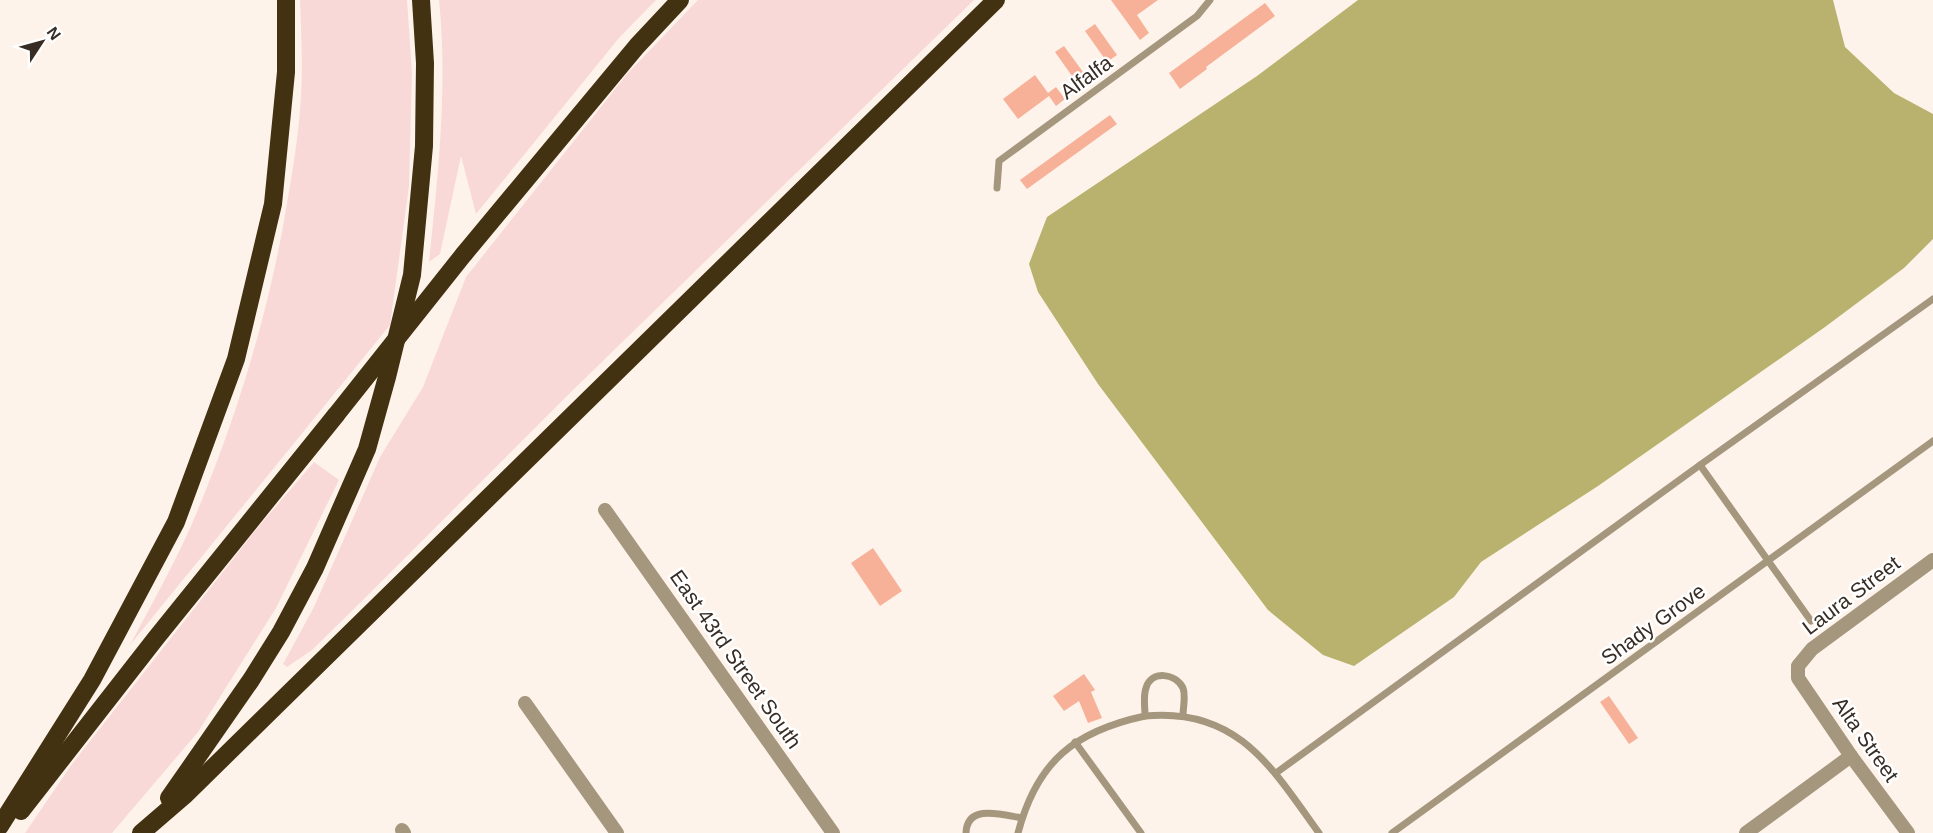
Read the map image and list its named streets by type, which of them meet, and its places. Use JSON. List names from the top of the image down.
{
  "streets": {
    "street": ["Laura Street", "East 43rd Street South", "Alta Street"],
    "lane": ["Alfalfa", "Shady Grove"]
  },
  "crossings": [
    ["Laura Street", "Alta Street"]
  ],
  "north": "top right"
}
